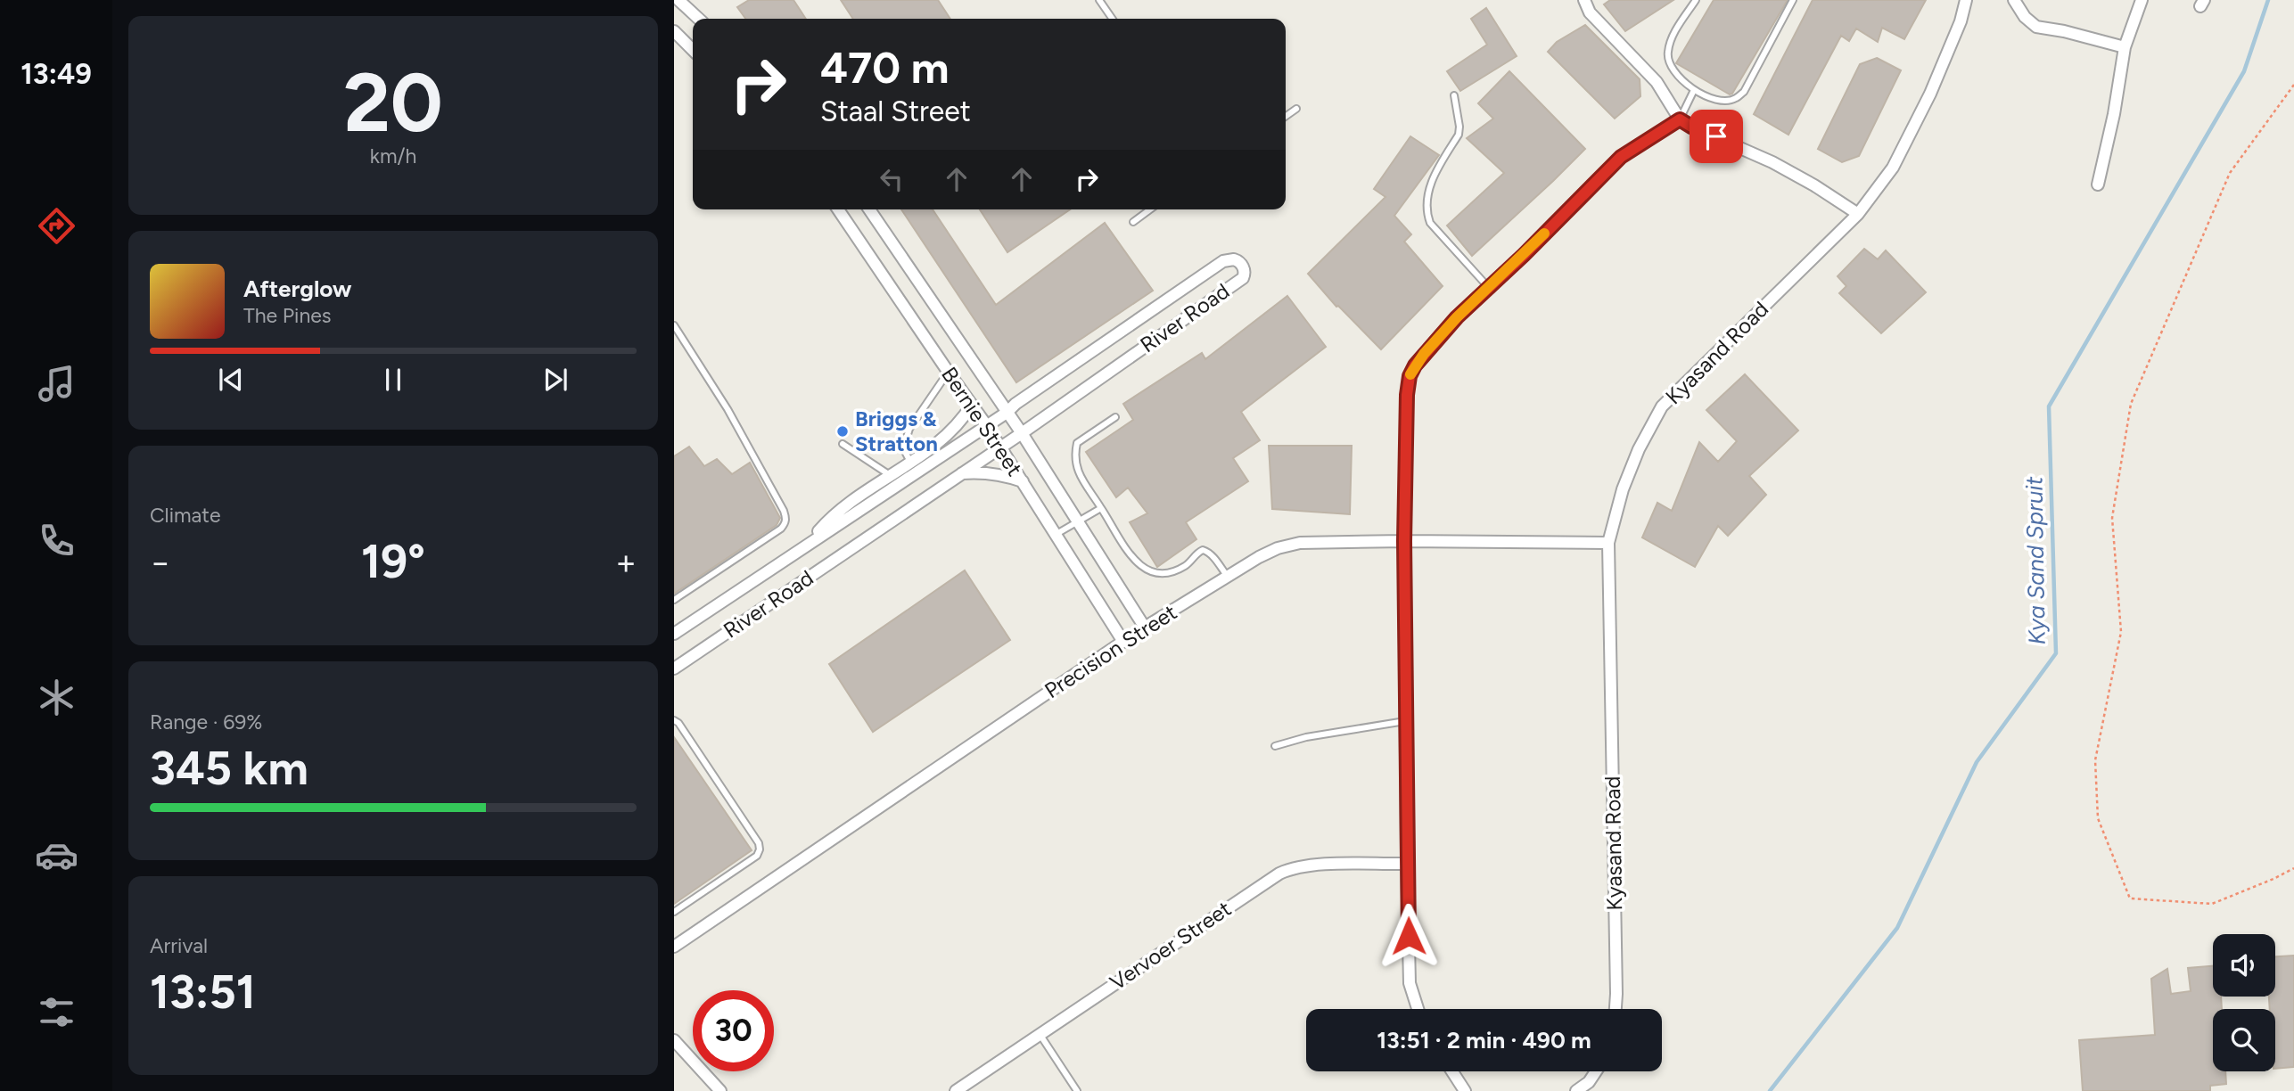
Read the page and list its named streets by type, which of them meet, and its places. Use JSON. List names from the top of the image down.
{
  "streets": {
    "street": [
      "River Road",
      "Kyasand Road",
      "Bernie Street",
      "Precision Street",
      "Vervoer Street"
    ]
  },
  "crossings": [
    ["River Road", "Bernie Street"],
    ["Kyasand Road", "Precision Street"],
    ["Bernie Street", "Precision Street"]
  ],
  "water": ["Kya Sand Spruit"],
  "places": ["Briggs & Stratton"],
  "page": {
    "tabs": "13:49",
    "tile": [
      ["20", "km/h"],
      "Climate",
      ["Range · 69%", "345 km"],
      ["Arrival", "13:51"]
    ],
    "turn": ["470 m", "Staal Street"],
    "song": ["Afterglow", "The Pines"],
    "heat": ["−", "19°", "+"],
    "limit": "30",
    "trip": "13:51 · 2 min · 490 m"
  }
}
